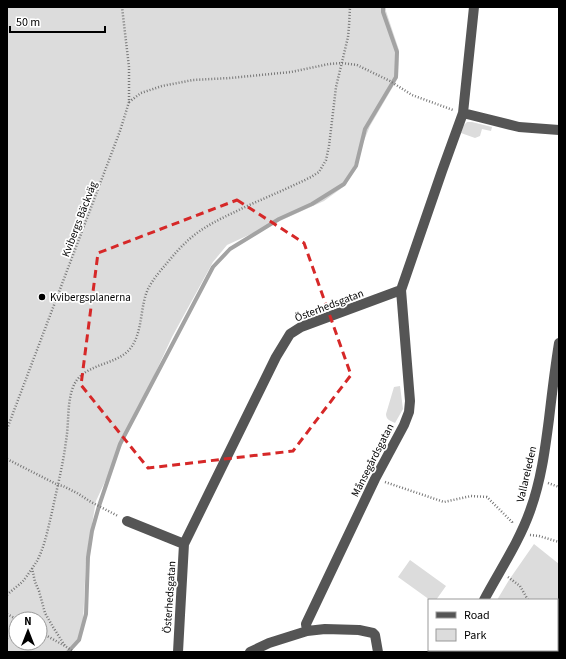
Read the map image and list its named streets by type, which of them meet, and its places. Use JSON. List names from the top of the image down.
{
  "streets": {
    "street": ["Österhedsgatan", "Månsegårdsgatan", "Vallareleden"],
    "path": ["Kvibergs Bäckväg"]
  },
  "crossings": [
    ["Österhedsgatan", "Månsegårdsgatan"]
  ],
  "places": ["Kvibergsplanerna"],
  "legend": ["Road", "Park"],
  "scale_bar": "50 m",
  "north": "top"
}
